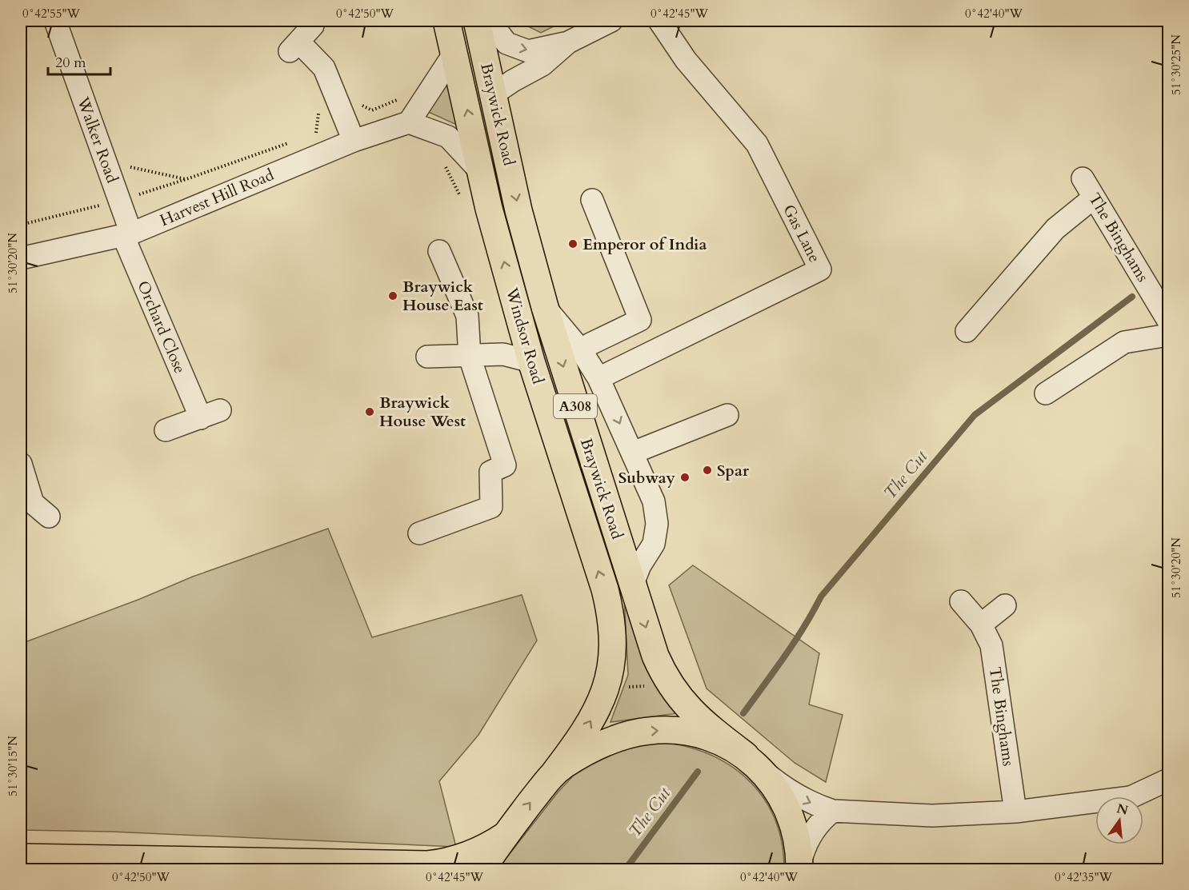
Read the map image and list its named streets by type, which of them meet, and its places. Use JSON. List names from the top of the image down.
{
  "streets": {
    "main road": ["Braywick Road", "Windsor Road", "A308"],
    "street": [
      "Walker Road",
      "Harvest Hill Road",
      "Gas Lane",
      "The Binghams",
      "Orchard Close"
    ]
  },
  "crossings": [
    ["Walker Road", "Harvest Hill Road"],
    ["Walker Road", "Orchard Close"],
    ["Harvest Hill Road", "Orchard Close"]
  ],
  "one_way": ["Braywick Road", "Windsor Road"],
  "water": ["The Cut"],
  "places": [
    "Emperor of India",
    "Braywick House East",
    "Braywick House West",
    "Spar",
    "Subway"
  ],
  "scale_bar": "20 m",
  "north": "top",
  "coordinates": [
    "0°42'55\"W",
    "0°42'50\"W",
    "0°42'45\"W",
    "0°42'40\"W",
    "51°30'25\"N",
    "51°30'20\"N",
    "51°30'15\"N",
    "0°42'35\"W"
  ]
}
